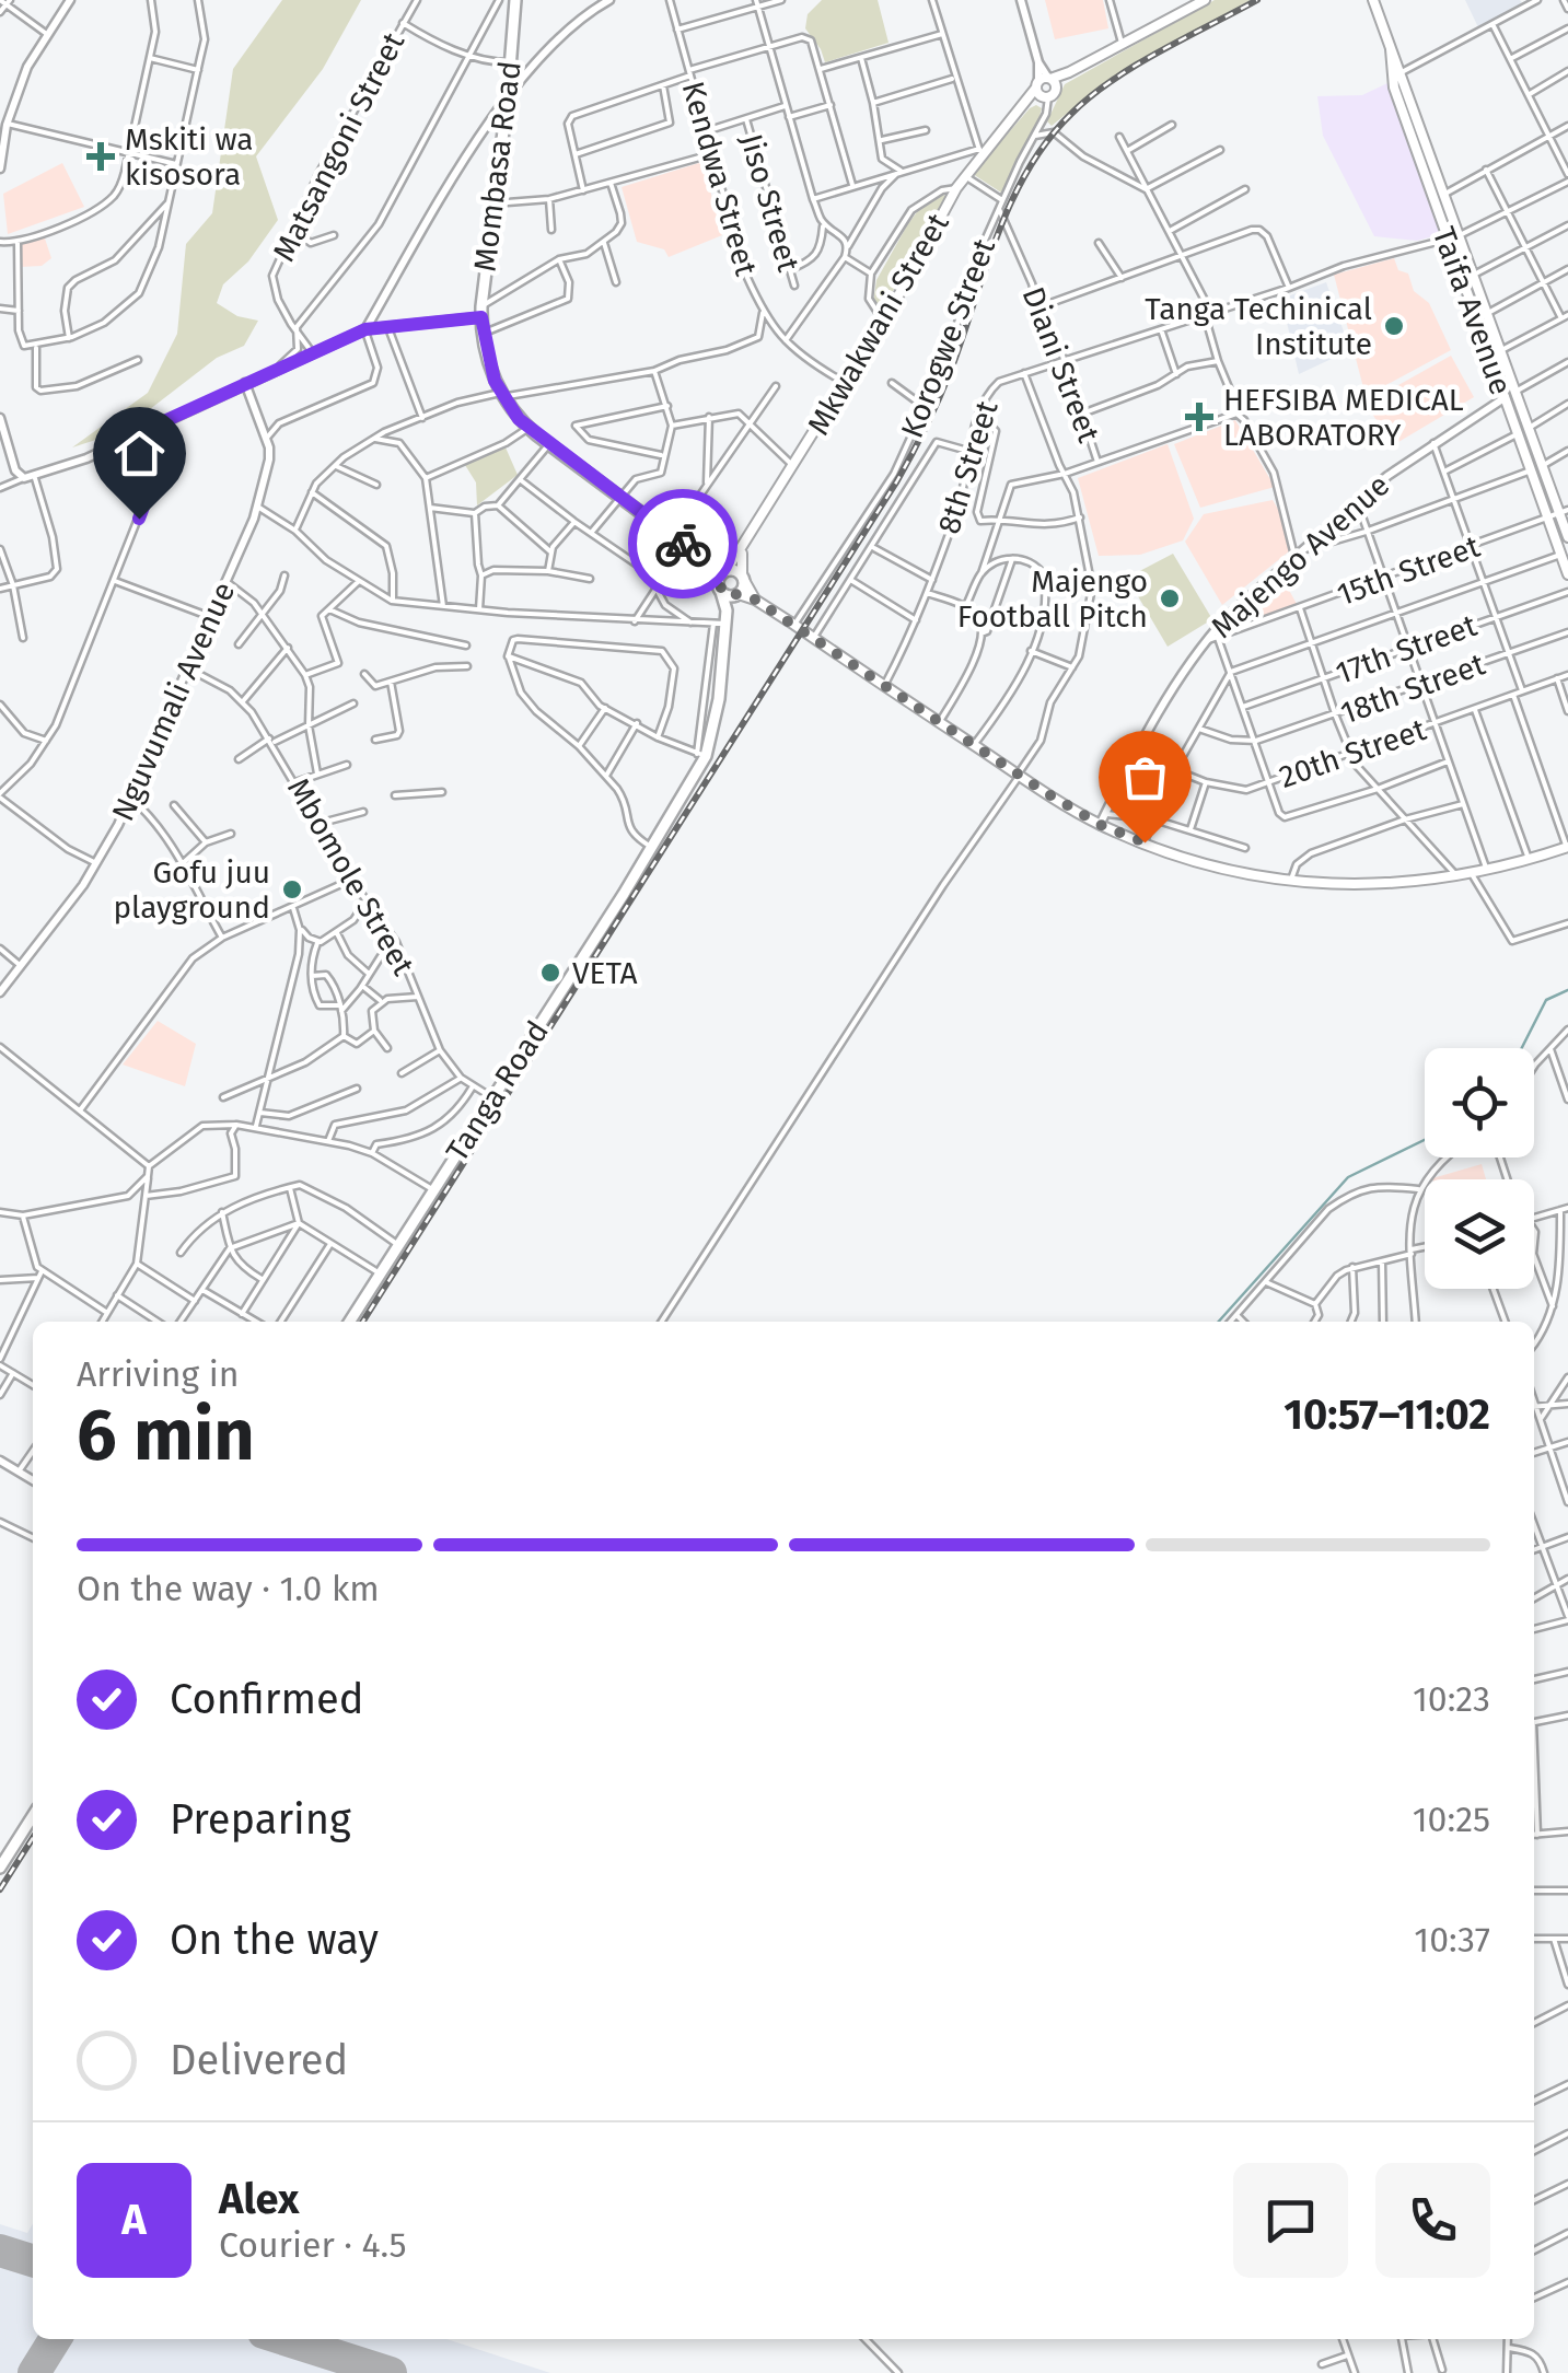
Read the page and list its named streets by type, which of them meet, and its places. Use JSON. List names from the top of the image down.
{
  "streets": {
    "highway": ["Mombasa Road", "Tanga Road"],
    "main road": ["Taifa Avenue", "Mkwakwani Street"],
    "street": [
      "Matsangoni Street",
      "Kendwa Street",
      "Jiso Street",
      "Korogwe Street",
      "Diani Street",
      "8th Street",
      "Majengo Avenue",
      "15th Street",
      "17th Street",
      "18th Street",
      "Nguvumali Avenue",
      "20th Street",
      "Mbomole Street"
    ]
  },
  "crossings": [
    ["Mombasa Road", "Mkwakwani Street"],
    ["Mombasa Road", "Tanga Road"],
    ["Kendwa Street", "Mkwakwani Street"],
    ["Taifa Avenue", "8th Street"],
    ["Taifa Avenue", "Majengo Avenue"],
    ["Taifa Avenue", "15th Street"],
    ["Mkwakwani Street", "Korogwe Street"],
    ["Korogwe Street", "Diani Street"],
    ["Diani Street", "8th Street"],
    ["Majengo Avenue", "15th Street"],
    ["Majengo Avenue", "20th Street"],
    ["Nguvumali Avenue", "Mbomole Street"],
    ["Mbomole Street", "Tanga Road"]
  ],
  "places": {
    "health": ["Mskiti wa kisosora", "HEFSIBA MEDICAL LABORATORY"],
    "other": [
      "Tanga Techinical Institute",
      "Majengo Football Pitch",
      "Gofu juu playground",
      "VETA"
    ]
  },
  "page": {
    "heading": ["6 min", "Arriving in", "10:57–11:02"],
    "panel": ["Alex", "Courier · 4.5"],
    "bar": "On the way · 1.0 km",
    "list": [
      ["Confirmed", "10:23"],
      ["Preparing", "10:25"],
      ["On the way", "10:37"],
      "Delivered"
    ],
    "round": "A"
  }
}
